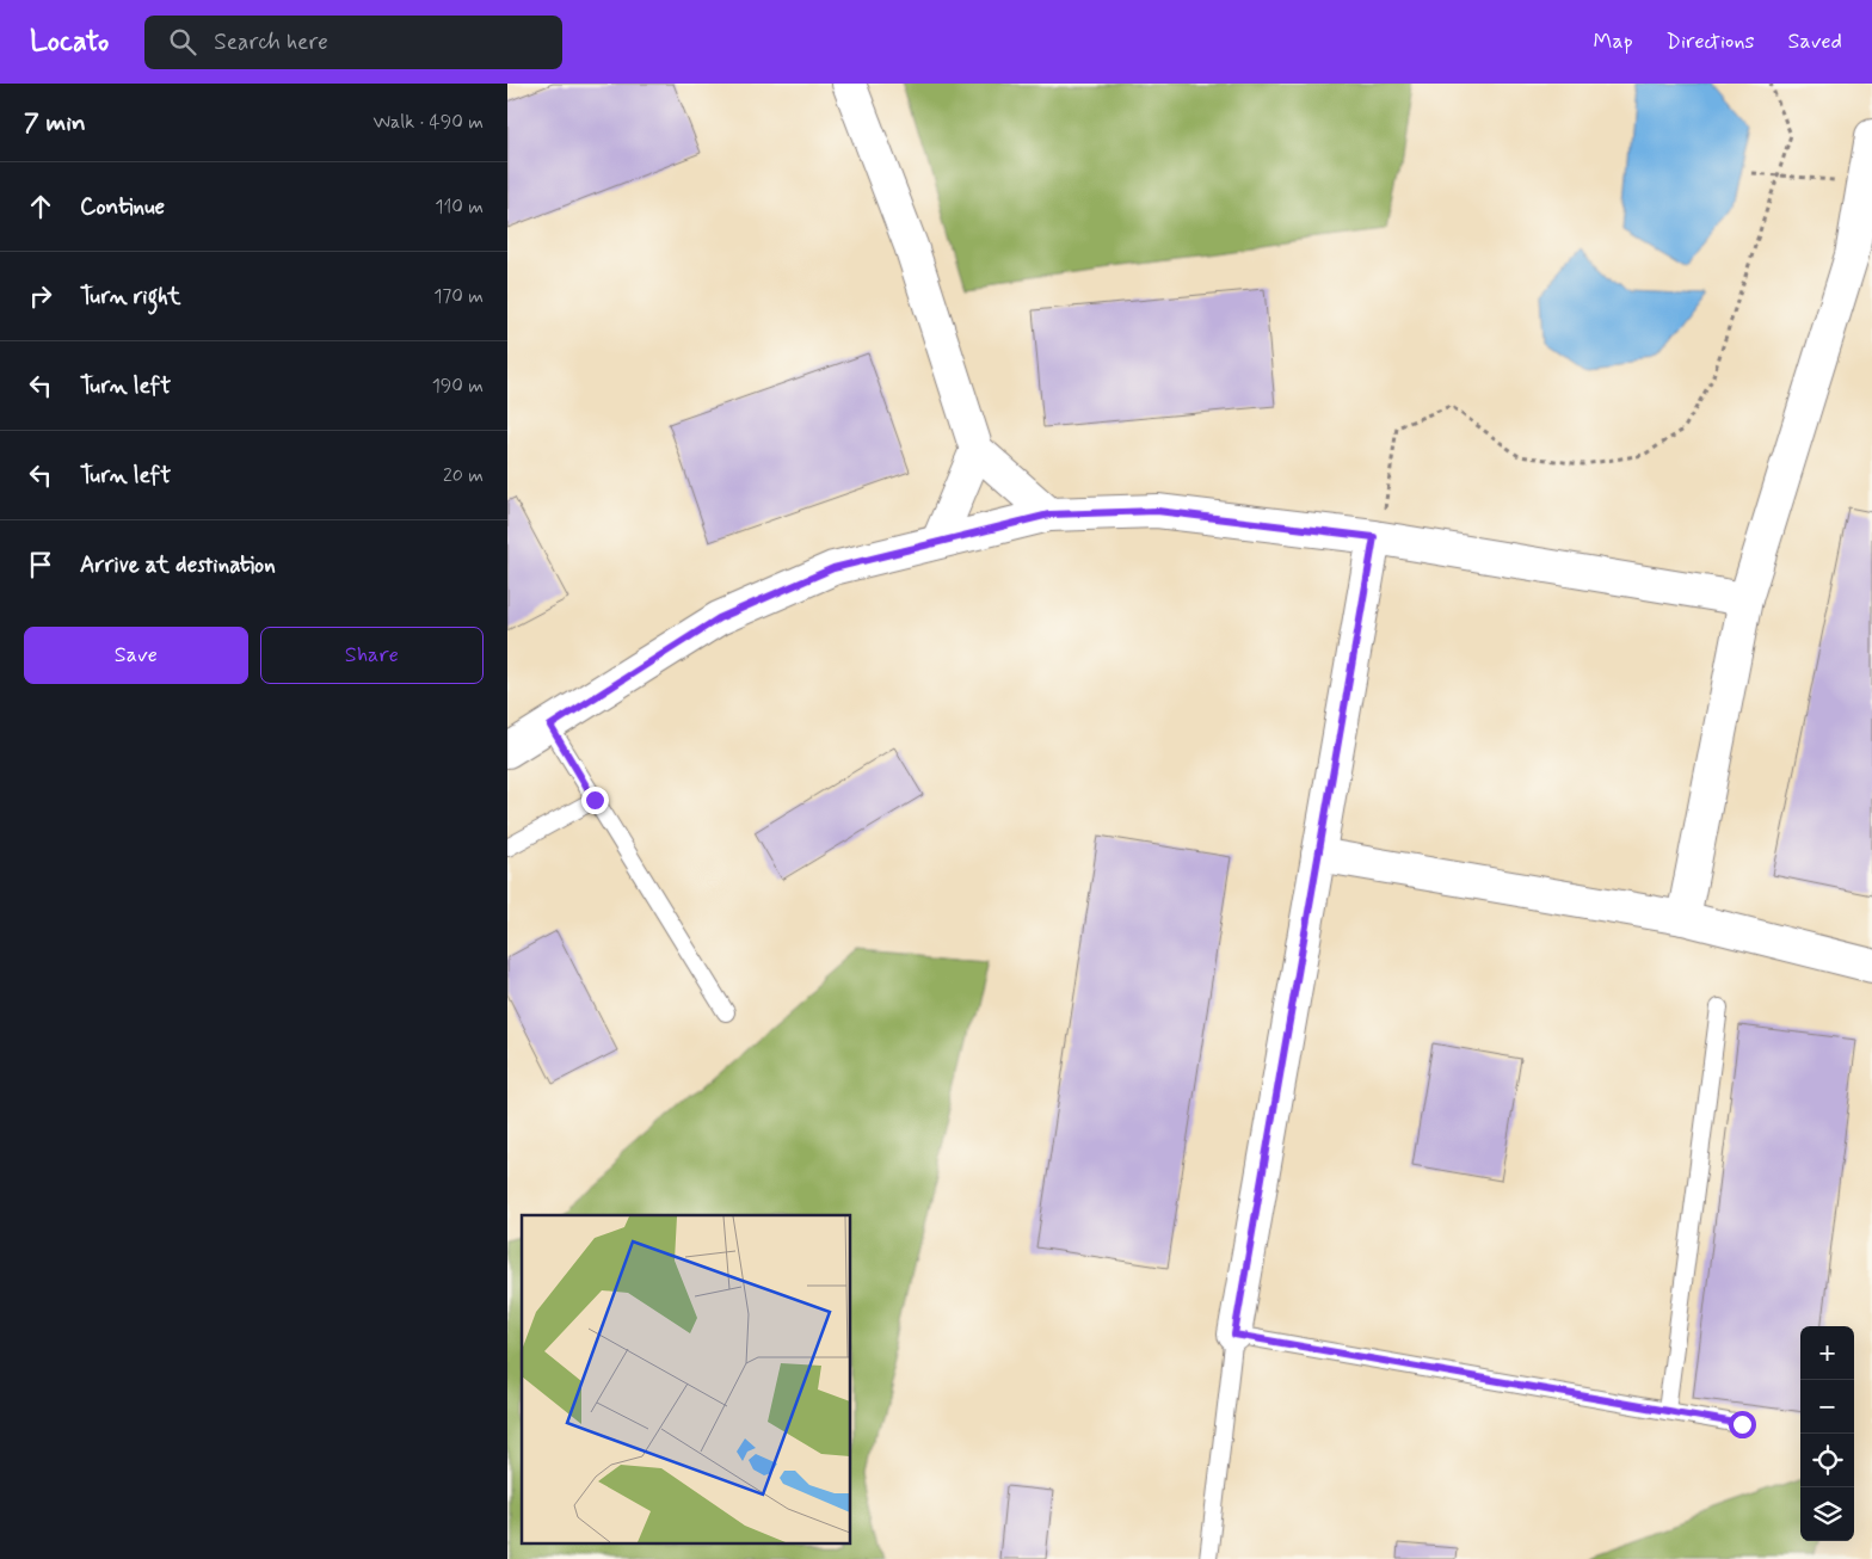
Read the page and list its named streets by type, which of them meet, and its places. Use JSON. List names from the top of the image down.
{
  "page": {
    "header": "Locato",
    "search": "Search here",
    "nav": ["Map", "Directions", "Saved"],
    "heading": ["7 min", "Walk · 490 m"],
    "list": [
      ["Continue", "110 m"],
      ["Turn right", "170 m"],
      ["Turn left", "190 m"],
      ["Turn left", "20 m"],
      "Arrive at destination"
    ],
    "buttons": ["Save", "Share"],
    "map_buttons": ["+", "−"]
  }
}
